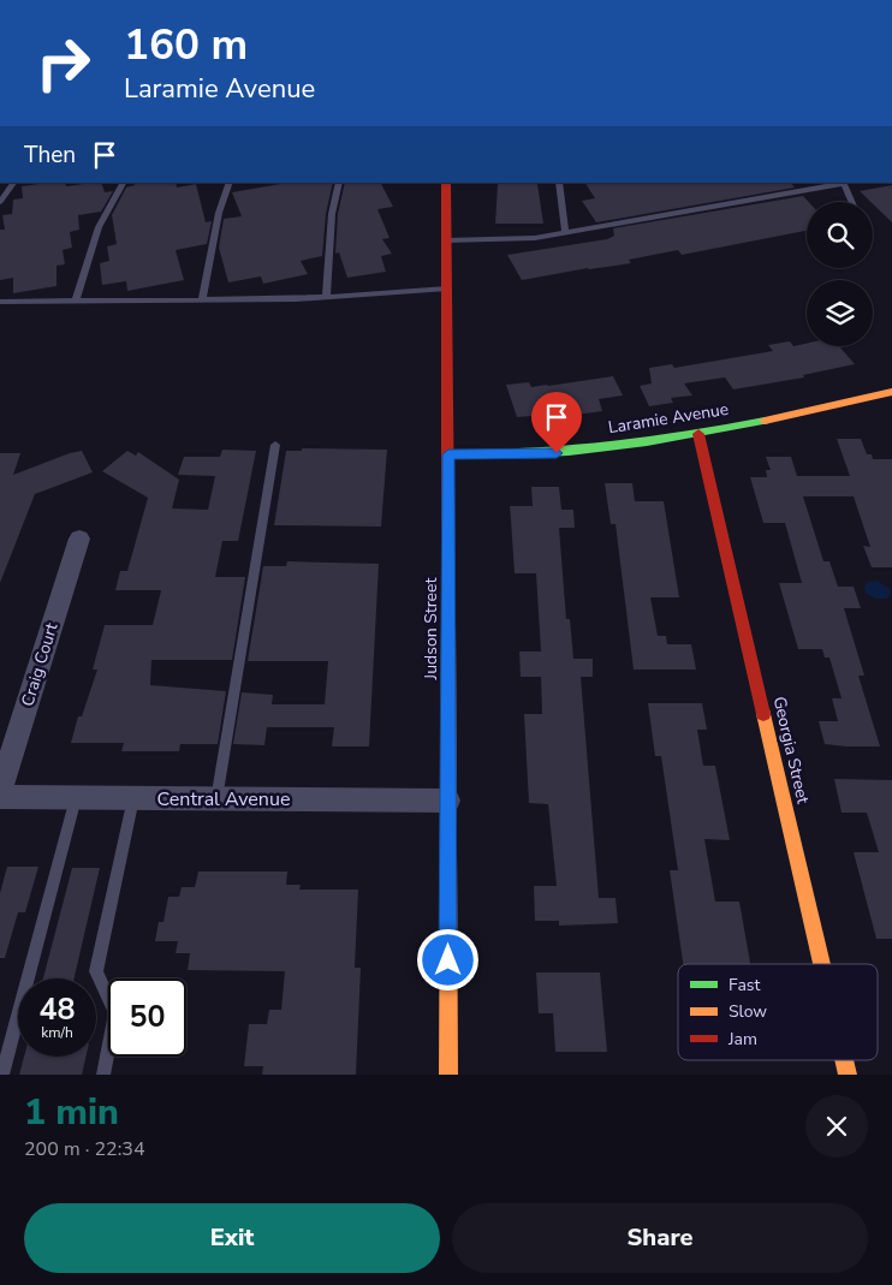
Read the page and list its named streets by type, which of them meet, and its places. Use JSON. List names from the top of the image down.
{
  "streets": {
    "main road": ["Laramie Avenue", "Judson Street", "Georgia Street"],
    "street": ["Craig Court", "Central Avenue"]
  },
  "crossings": [
    ["Laramie Avenue", "Judson Street"],
    ["Laramie Avenue", "Georgia Street"],
    ["Judson Street", "Central Avenue"]
  ],
  "legend": ["Fast", "Slow", "Jam"],
  "page": {
    "turn": ["160 m", "Laramie Avenue"],
    "then": "Then",
    "speed": "48 km/h",
    "limit": "50",
    "heading": ["1 min", "200 m · 22:34"],
    "buttons": ["Exit", "Share"]
  }
}
